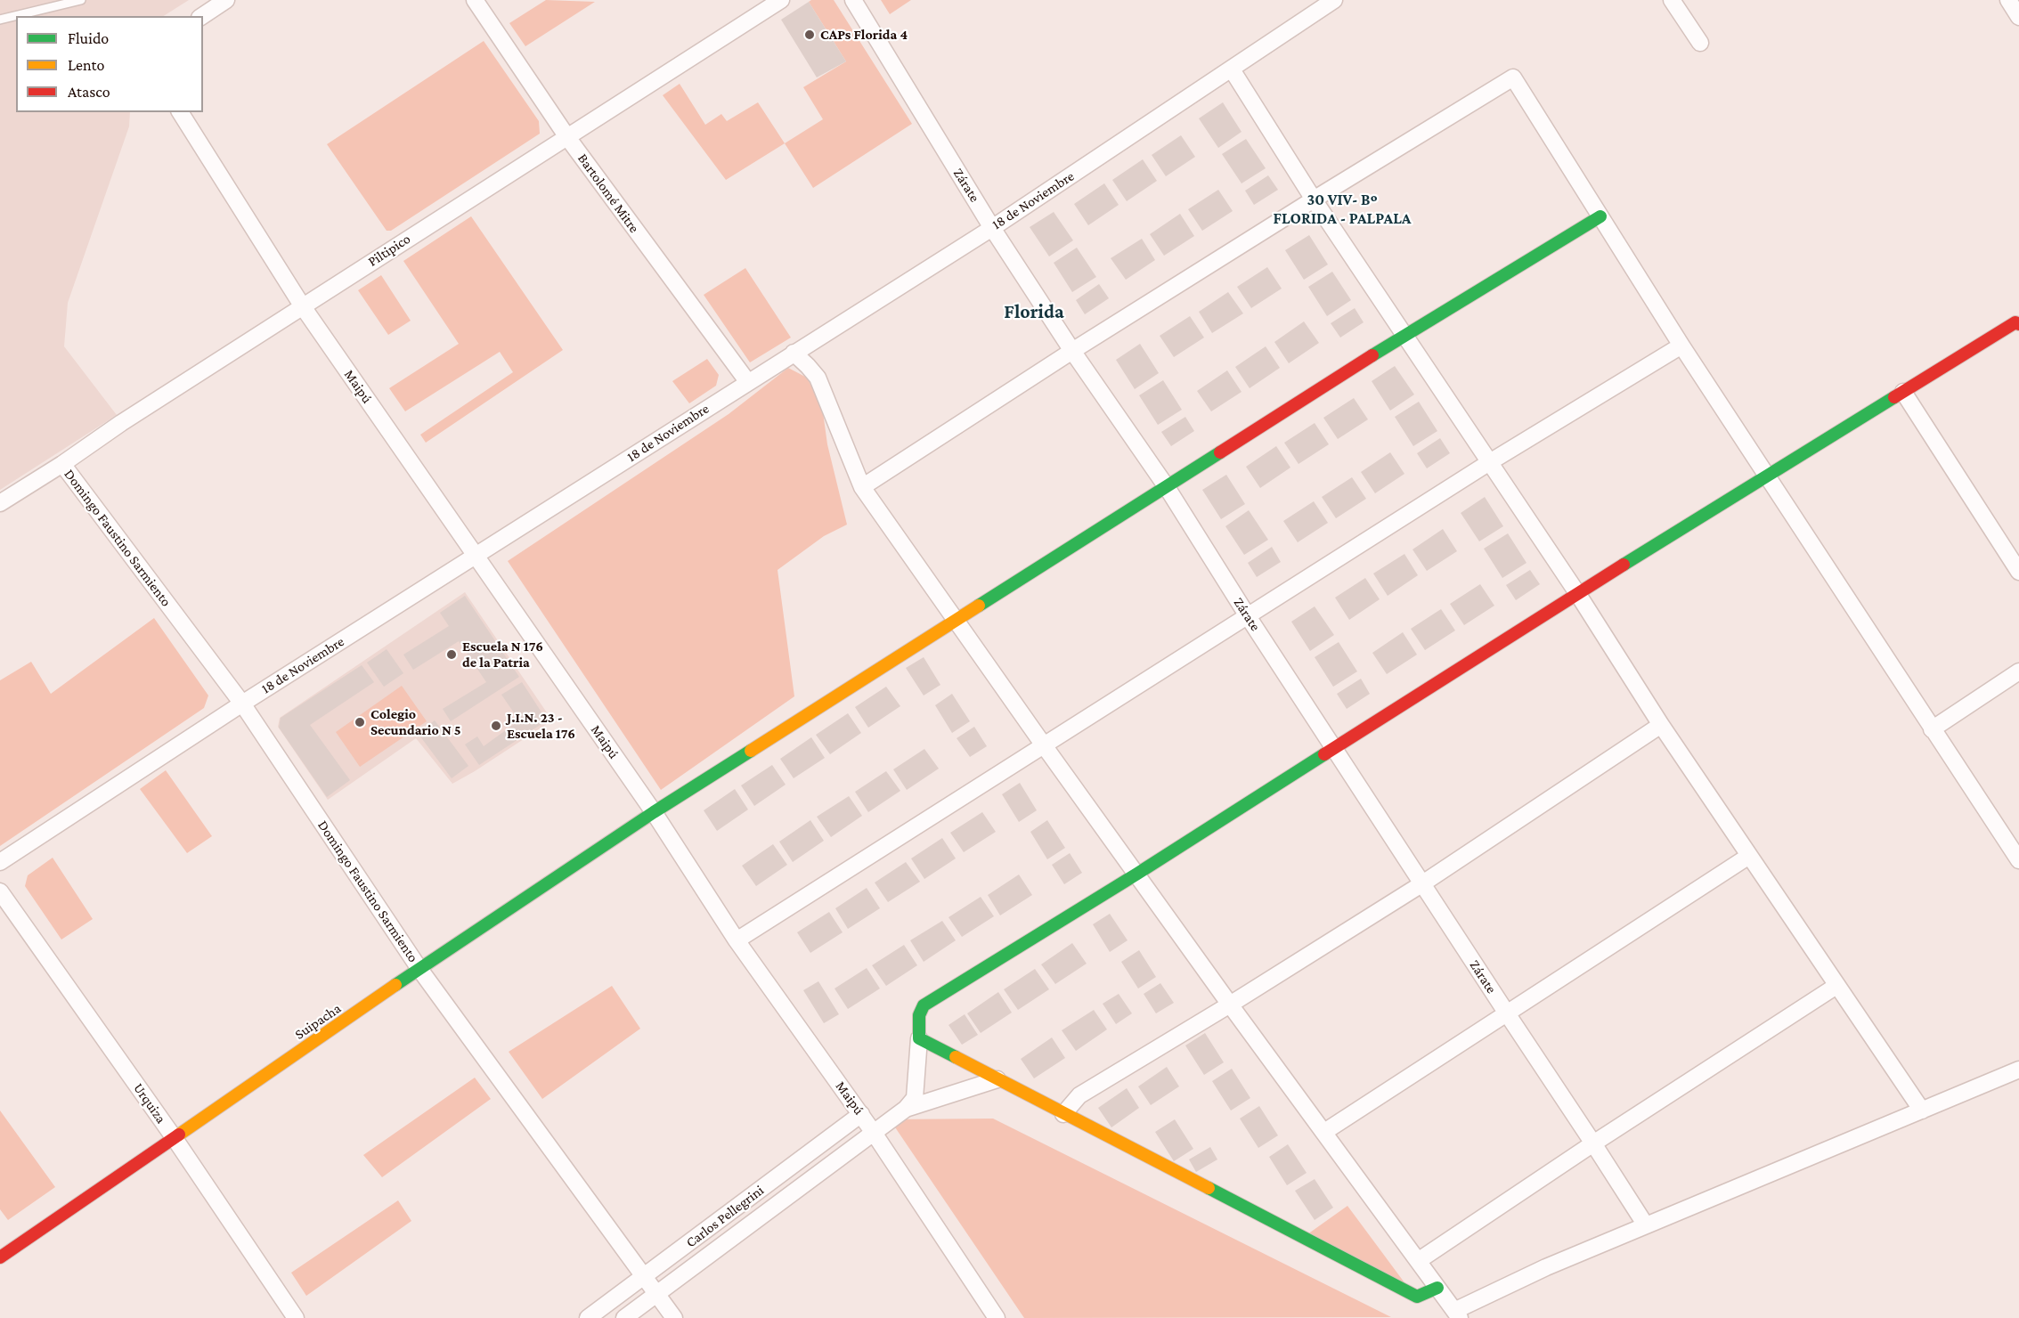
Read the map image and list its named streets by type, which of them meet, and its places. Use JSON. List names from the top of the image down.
{
  "streets": {
    "street": [
      "Zárate",
      "Bartolomé Mitre",
      "18 de Noviembre",
      "Piltipico",
      "Maipú",
      "Domingo Faustino Sarmiento",
      "Suipacha",
      "Urquiza",
      "Carlos Pellegrini"
    ]
  },
  "crossings": [
    ["Zárate", "18 de Noviembre"],
    ["Zárate", "Suipacha"],
    ["Bartolomé Mitre", "18 de Noviembre"],
    ["Bartolomé Mitre", "Piltipico"],
    ["18 de Noviembre", "Maipú"],
    ["18 de Noviembre", "Domingo Faustino Sarmiento"],
    ["Piltipico", "Maipú"],
    ["Piltipico", "Domingo Faustino Sarmiento"],
    ["Maipú", "Suipacha"],
    ["Maipú", "Carlos Pellegrini"],
    ["Domingo Faustino Sarmiento", "Suipacha"],
    ["Domingo Faustino Sarmiento", "Carlos Pellegrini"],
    ["Suipacha", "Urquiza"]
  ],
  "districts": ["30 VIV- Bº FLORIDA - PALPALA", "Florida"],
  "places": [
    "CAPs Florida 4",
    "Escuela N 176 de la Patria",
    "Colegio Secundario N 5",
    "J.I.N. 23 - Escuela 176"
  ],
  "legend": ["Fluido", "Lento", "Atasco"]
}
